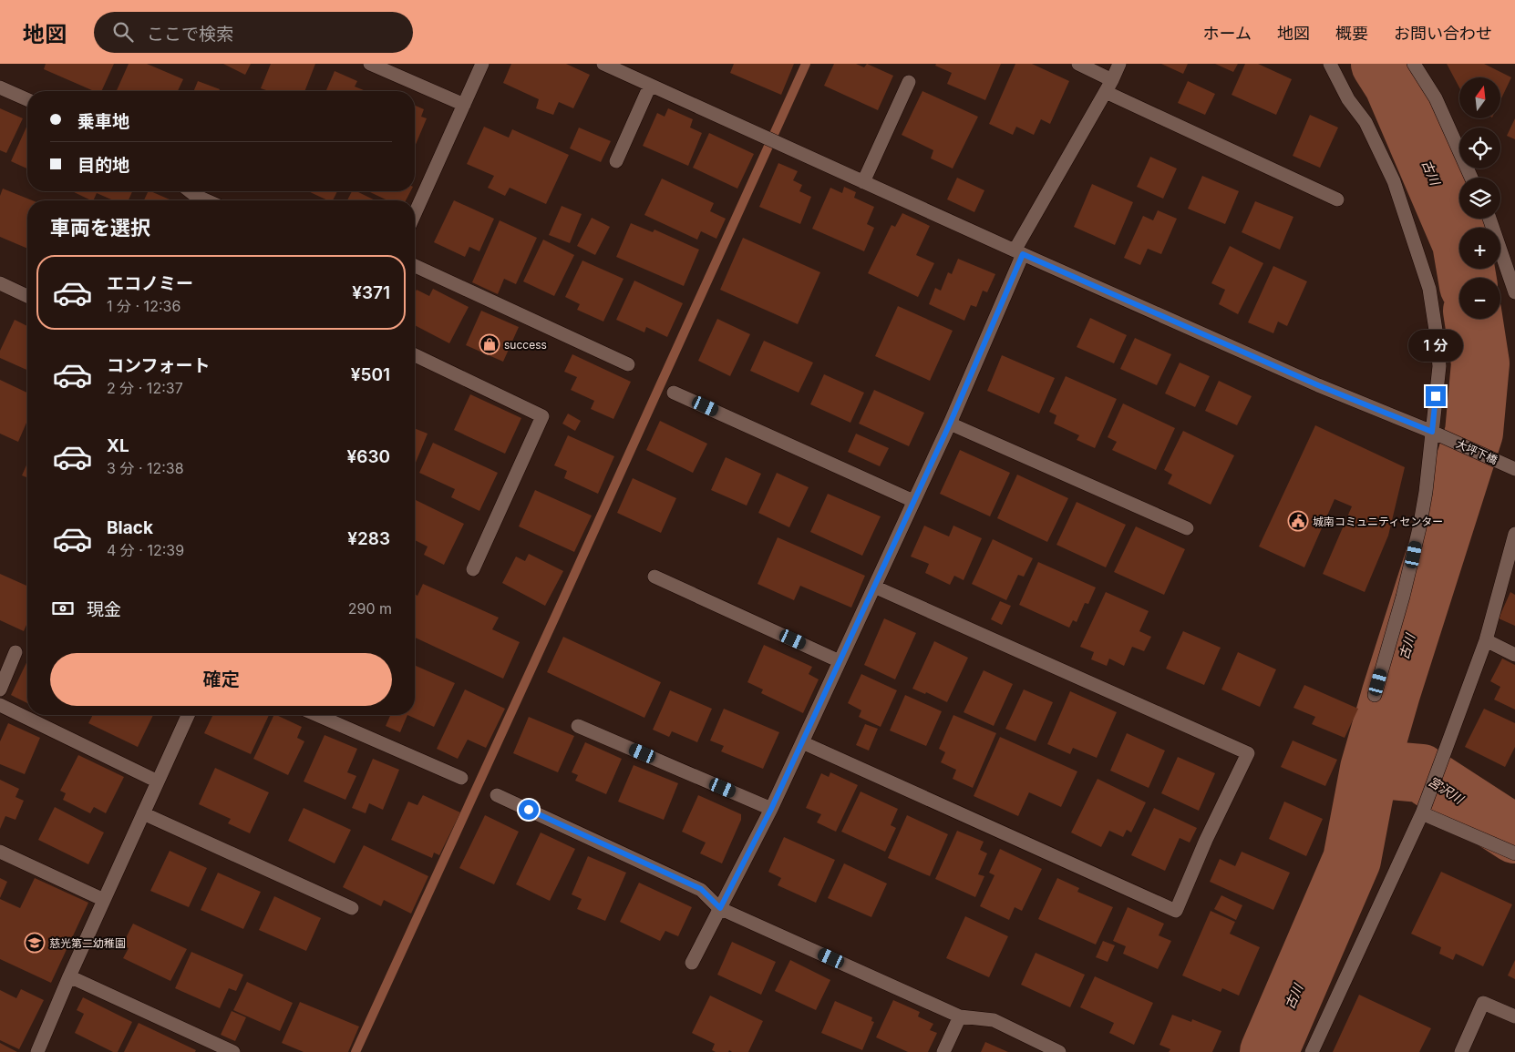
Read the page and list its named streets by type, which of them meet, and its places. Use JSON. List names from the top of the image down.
{
  "streets": {
    "street": ["大坪下橋"]
  },
  "water": ["古川", "宮沢川"],
  "places": {
    "shop": ["success"],
    "public building": ["城南コミュニティセンター"],
    "school or university": ["慈光第二幼稚園"]
  },
  "north": "top",
  "page": {
    "header": "地図",
    "search": "ここで検索",
    "nav": [
      "ホーム",
      "地図",
      "概要",
      "お問い合わせ"
    ],
    "map_buttons": ["+", "−"],
    "banner": ["乗車地", "目的地"],
    "heading": "車両を選択",
    "list": [
      {
        "name": "エコノミー",
        "note": "1 分 · 12:36",
        "value": "¥371"
      },
      {
        "name": "コンフォート",
        "note": "2 分 · 12:37",
        "value": "¥501"
      },
      {
        "name": "XL",
        "note": "3 分 · 12:38",
        "value": "¥630"
      },
      {
        "name": "Black",
        "note": "4 分 · 12:39",
        "value": "¥283"
      }
    ],
    "bubble": "1 分",
    "pay": ["現金", "290 m"],
    "buttons": "確定"
  }
}
